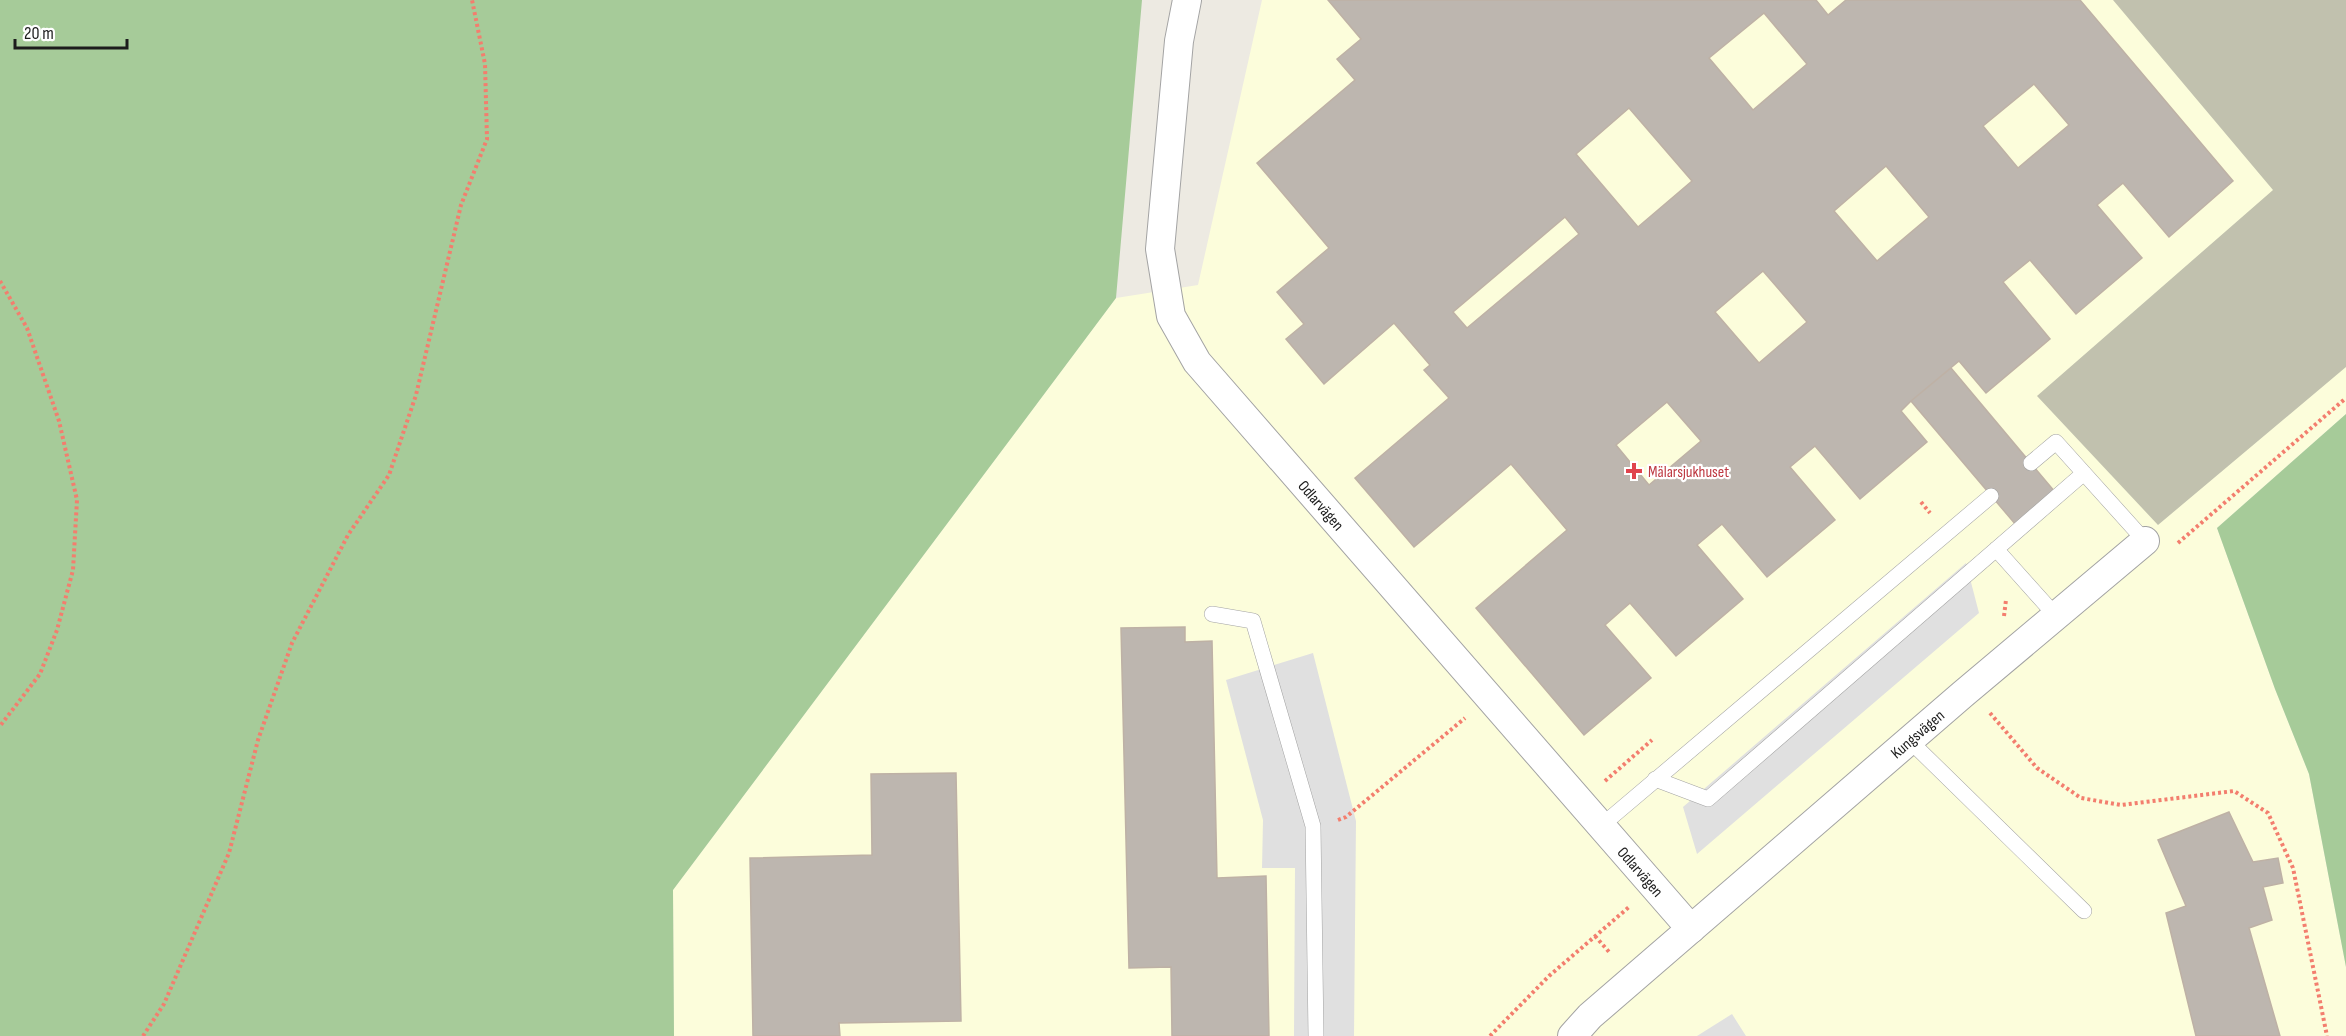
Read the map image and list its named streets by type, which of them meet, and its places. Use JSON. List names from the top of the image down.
{
  "streets": {
    "street": ["Odlarvägen", "Kungsvägen"]
  },
  "crossings": [
    ["Odlarvägen", "Kungsvägen"]
  ],
  "places": {
    "health": ["Mälarsjukhuset"]
  },
  "scale_bar": "20 m"
}
